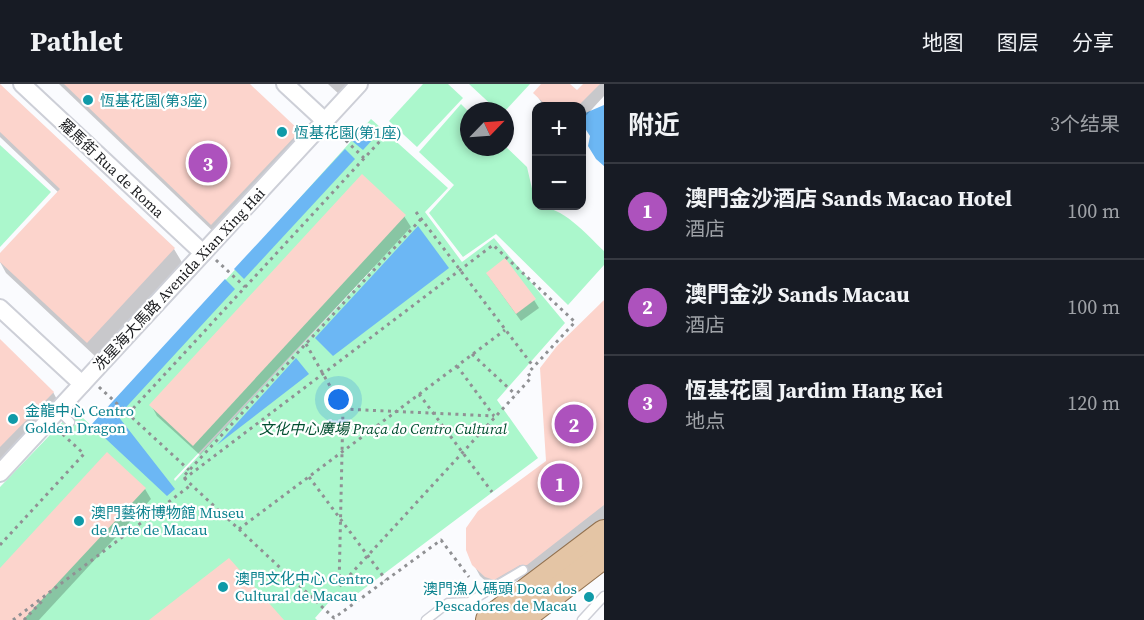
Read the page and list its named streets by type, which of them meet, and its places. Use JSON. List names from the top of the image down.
{
  "streets": {
    "street": ["羅馬街 Rua de Roma", "冼星海大馬路 Avenida Xian Xing Hai"]
  },
  "crossings": [
    ["羅馬街 Rua de Roma", "冼星海大馬路 Avenida Xian Xing Hai"]
  ],
  "parks": ["文化中心廣場 Praça do Centro Cultural"],
  "places": [
    "恆基花園(第3座)",
    "恆基花園(第1座)",
    "金龍中心 Centro Golden Dragon",
    "澳門藝術博物館 Museu de Arte de Macau",
    "澳門文化中心 Centro Cultural de Macau",
    "澳門漁人碼頭 Doca dos Pescadores de Macau"
  ],
  "north": "top right",
  "page": {
    "header": "Pathlet",
    "nav": ["地图", "图层", "分享"],
    "heading": ["附近", "3个结果"],
    "map_buttons": ["+", "−"],
    "pins": ["3", "2", "1"],
    "list": [
      {
        "mark": "1",
        "name": "澳門金沙酒店 Sands Macao Hotel",
        "note": "酒店",
        "value": "100 m"
      },
      {
        "mark": "2",
        "name": "澳門金沙 Sands Macau",
        "note": "酒店",
        "value": "100 m"
      },
      {
        "mark": "3",
        "name": "恆基花園 Jardim Hang Kei",
        "note": "地点",
        "value": "120 m"
      }
    ]
  }
}
